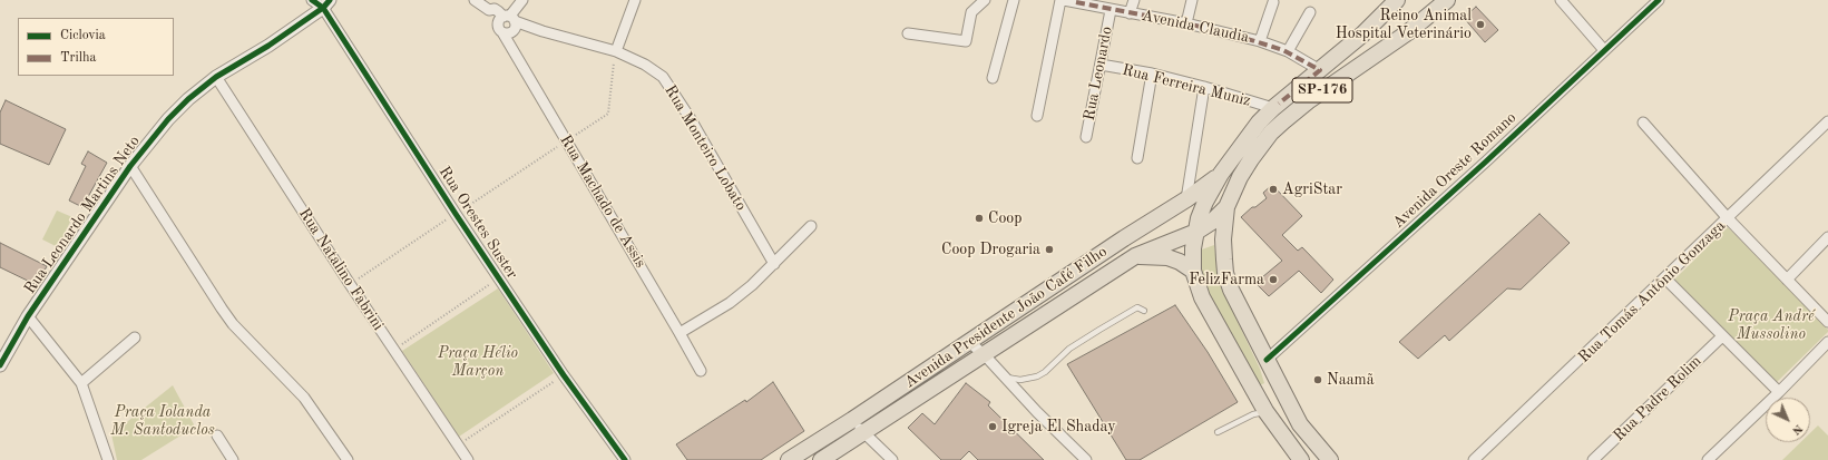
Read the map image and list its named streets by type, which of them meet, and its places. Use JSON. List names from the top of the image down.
{
  "streets": {
    "main road": ["SP-176", "Avenida Presidente João Café Filho"],
    "street": [
      "Avenida Claudia",
      "Rua Leonardo",
      "Rua Ferreira Muniz",
      "Rua Monteiro Lobato",
      "Avenida Oreste Romano",
      "Rua Machado de Assis",
      "Rua Leonardo Martins Neto",
      "Rua Orestes Suster",
      "Rua Natalino Fabrini",
      "Rua Tomás Antônio Gonzaga",
      "Rua Padre Rolim"
    ]
  },
  "crossings": [
    ["Avenida Claudia", "Rua Leonardo"],
    ["Avenida Claudia", "SP-176"],
    ["Rua Leonardo", "Rua Ferreira Muniz"],
    ["Rua Ferreira Muniz", "SP-176"],
    ["SP-176", "Avenida Oreste Romano"],
    ["SP-176", "Avenida Presidente João Café Filho"],
    ["Rua Monteiro Lobato", "Rua Machado de Assis"],
    ["Rua Leonardo Martins Neto", "Rua Orestes Suster"],
    ["Rua Leonardo Martins Neto", "Rua Natalino Fabrini"]
  ],
  "parks": ["Praça André Mussolino", "Praça Hélio Marçon", "Praça Iolanda M. Santoduclos"],
  "places": [
    "Reino Animal Hospital Veterinário",
    "AgriStar",
    "Coop",
    "Coop Drogaria",
    "FelizFarma",
    "Naamã",
    "Igreja El Shaday"
  ],
  "legend": ["Ciclovia", "Trilha"],
  "north": "bottom right"
}
